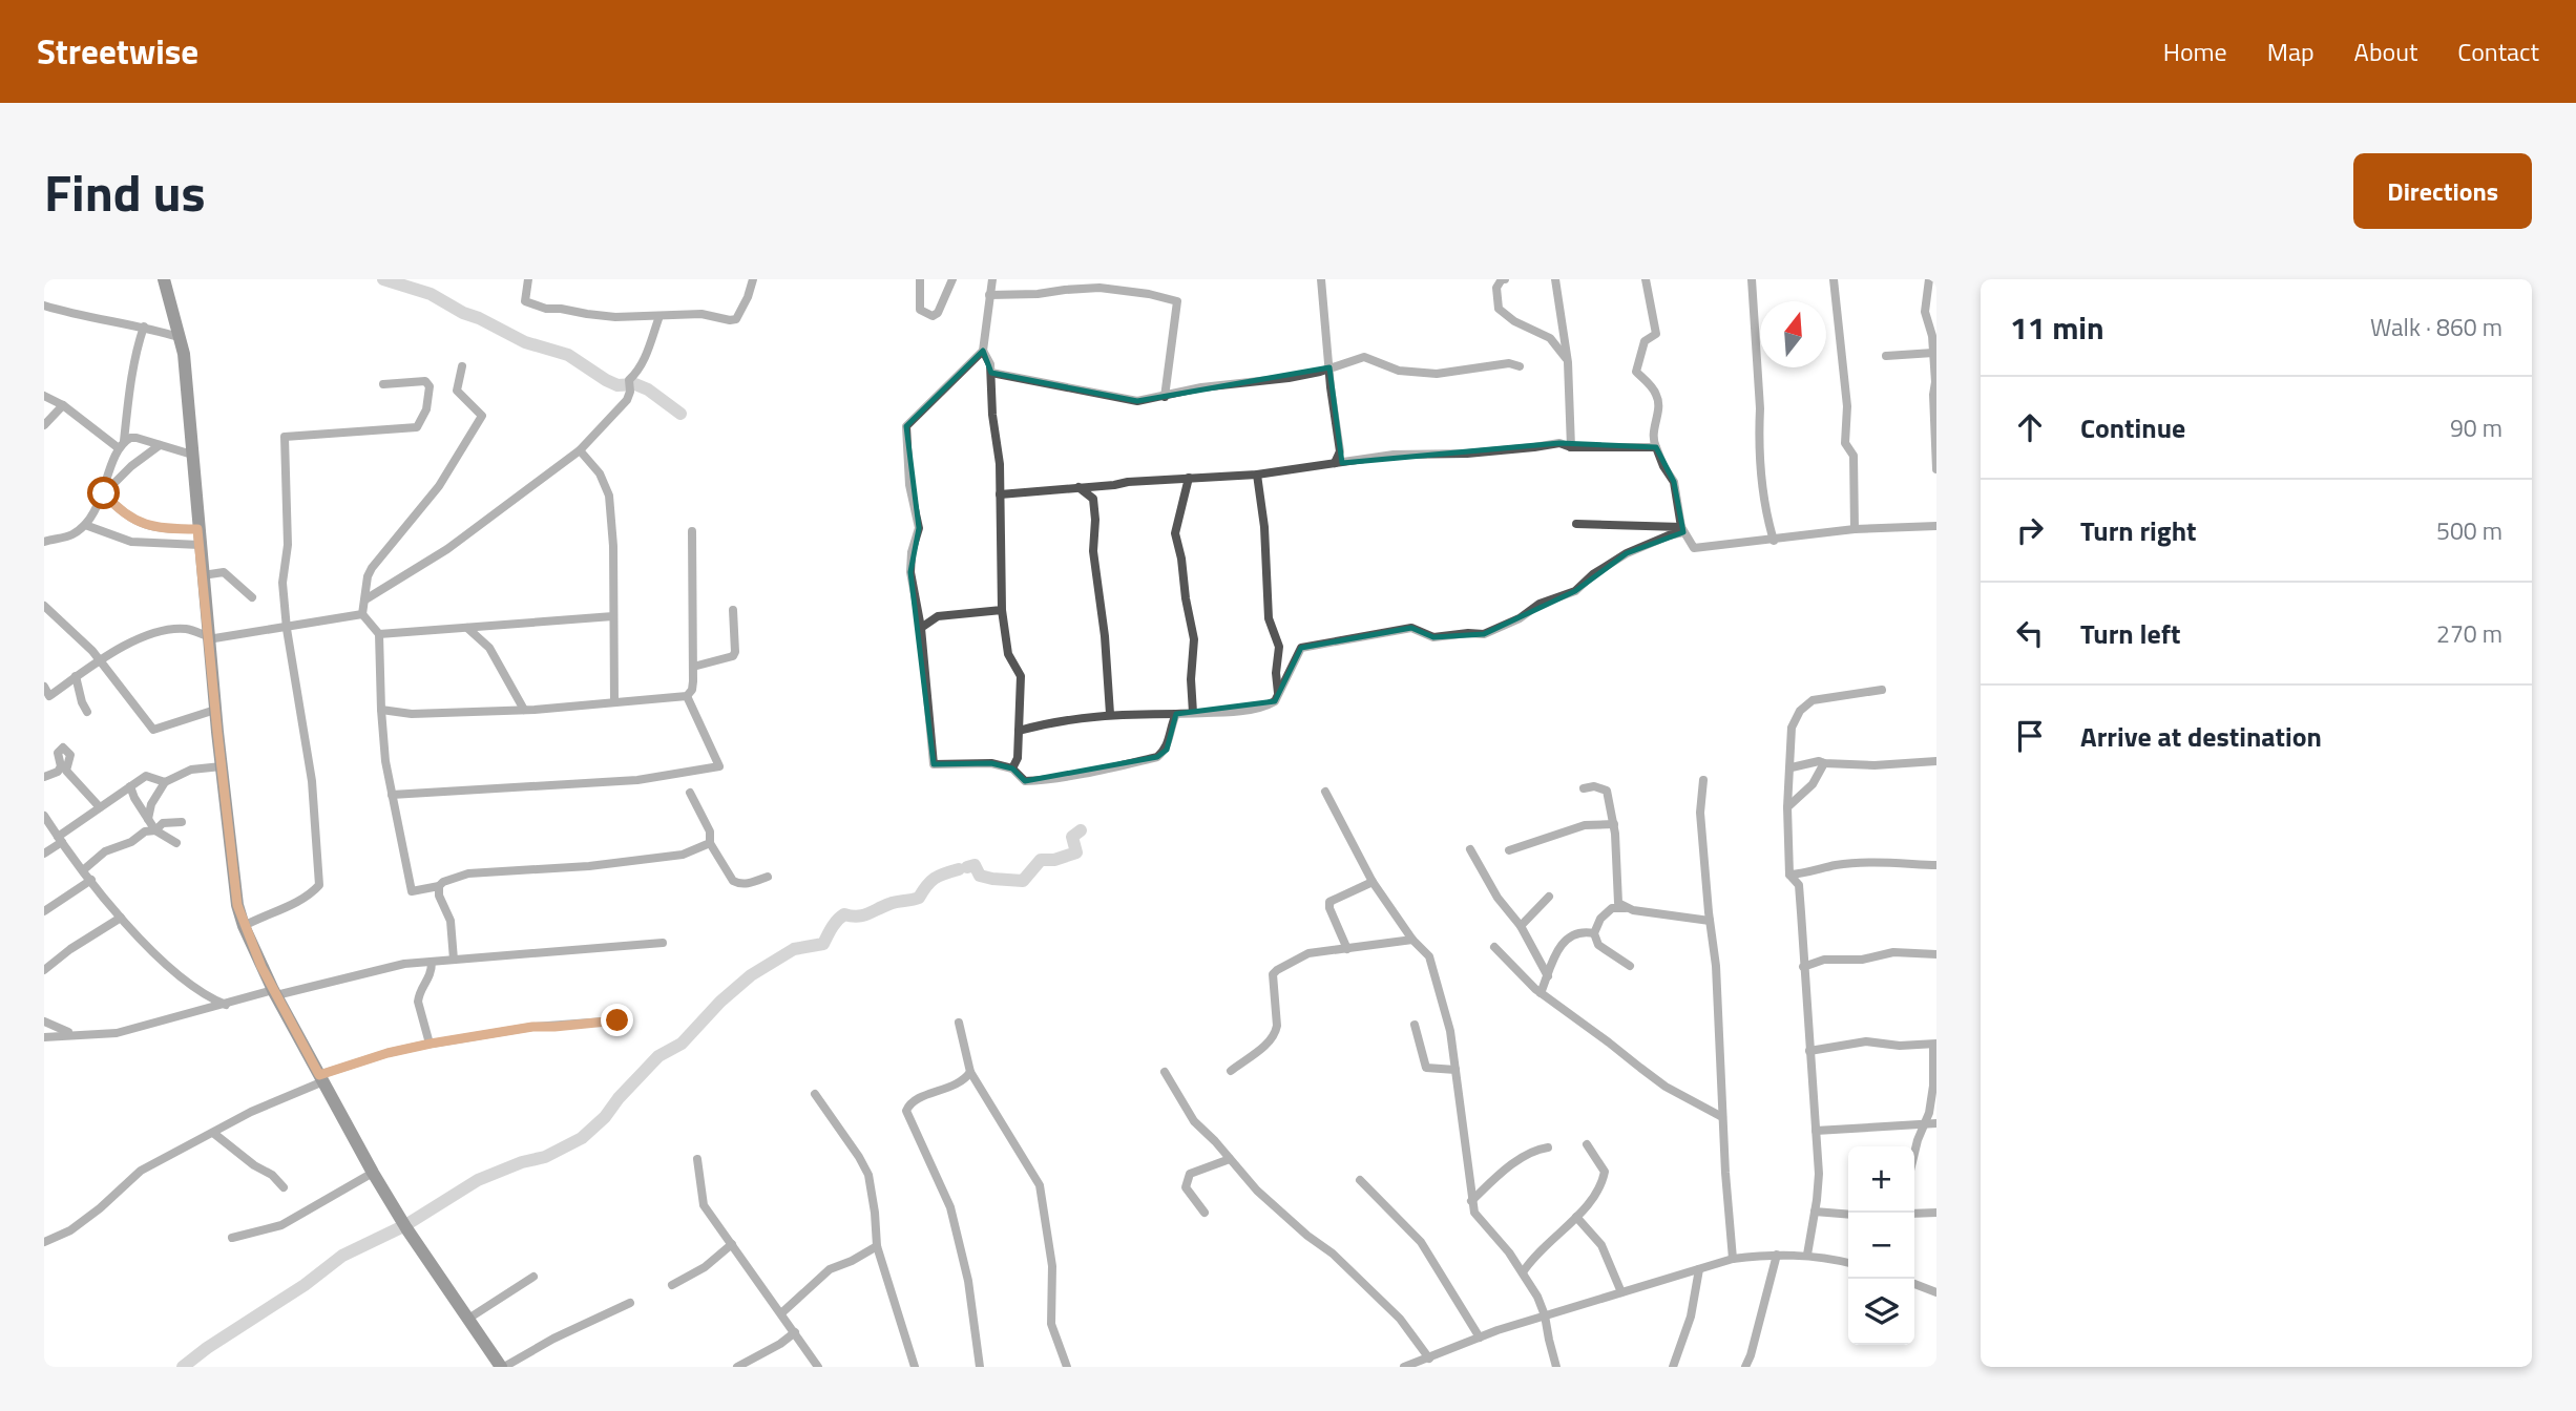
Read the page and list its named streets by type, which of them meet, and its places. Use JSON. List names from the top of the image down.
{
  "north": "top",
  "page": {
    "header": "Streetwise",
    "nav": [
      "Home",
      "Map",
      "About",
      "Contact"
    ],
    "title": "Find us",
    "buttons": "Directions",
    "heading": ["11 min", "Walk · 860 m"],
    "list": [
      ["Continue", "90 m"],
      ["Turn right", "500 m"],
      ["Turn left", "270 m"],
      "Arrive at destination"
    ],
    "map_buttons": ["+", "−"]
  }
}
